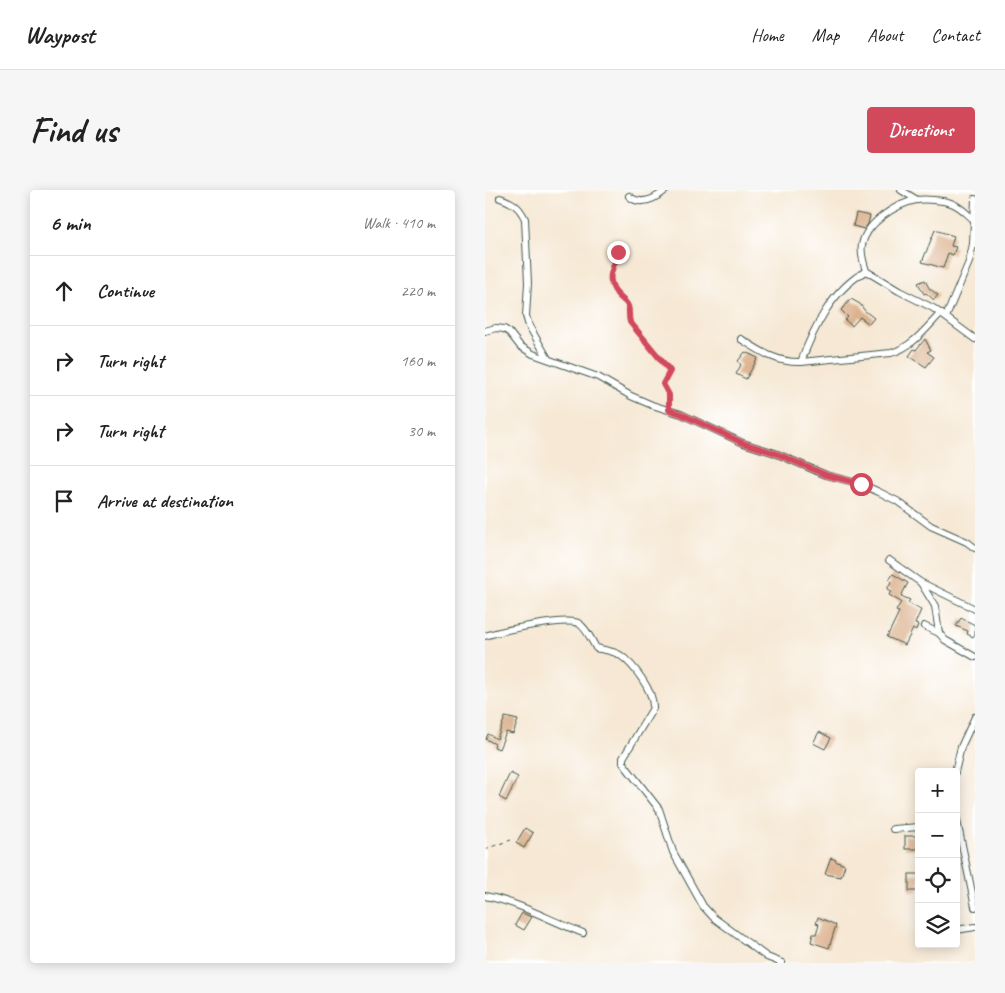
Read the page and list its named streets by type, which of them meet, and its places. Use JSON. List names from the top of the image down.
{
  "page": {
    "header": "Waypost",
    "nav": [
      "Home",
      "Map",
      "About",
      "Contact"
    ],
    "buttons": "Directions",
    "title": "Find us",
    "heading": ["6 min", "Walk · 410 m"],
    "list": [
      ["Continue", "220 m"],
      ["Turn right", "160 m"],
      ["Turn right", "30 m"],
      "Arrive at destination"
    ],
    "map_buttons": ["+", "−"]
  }
}
